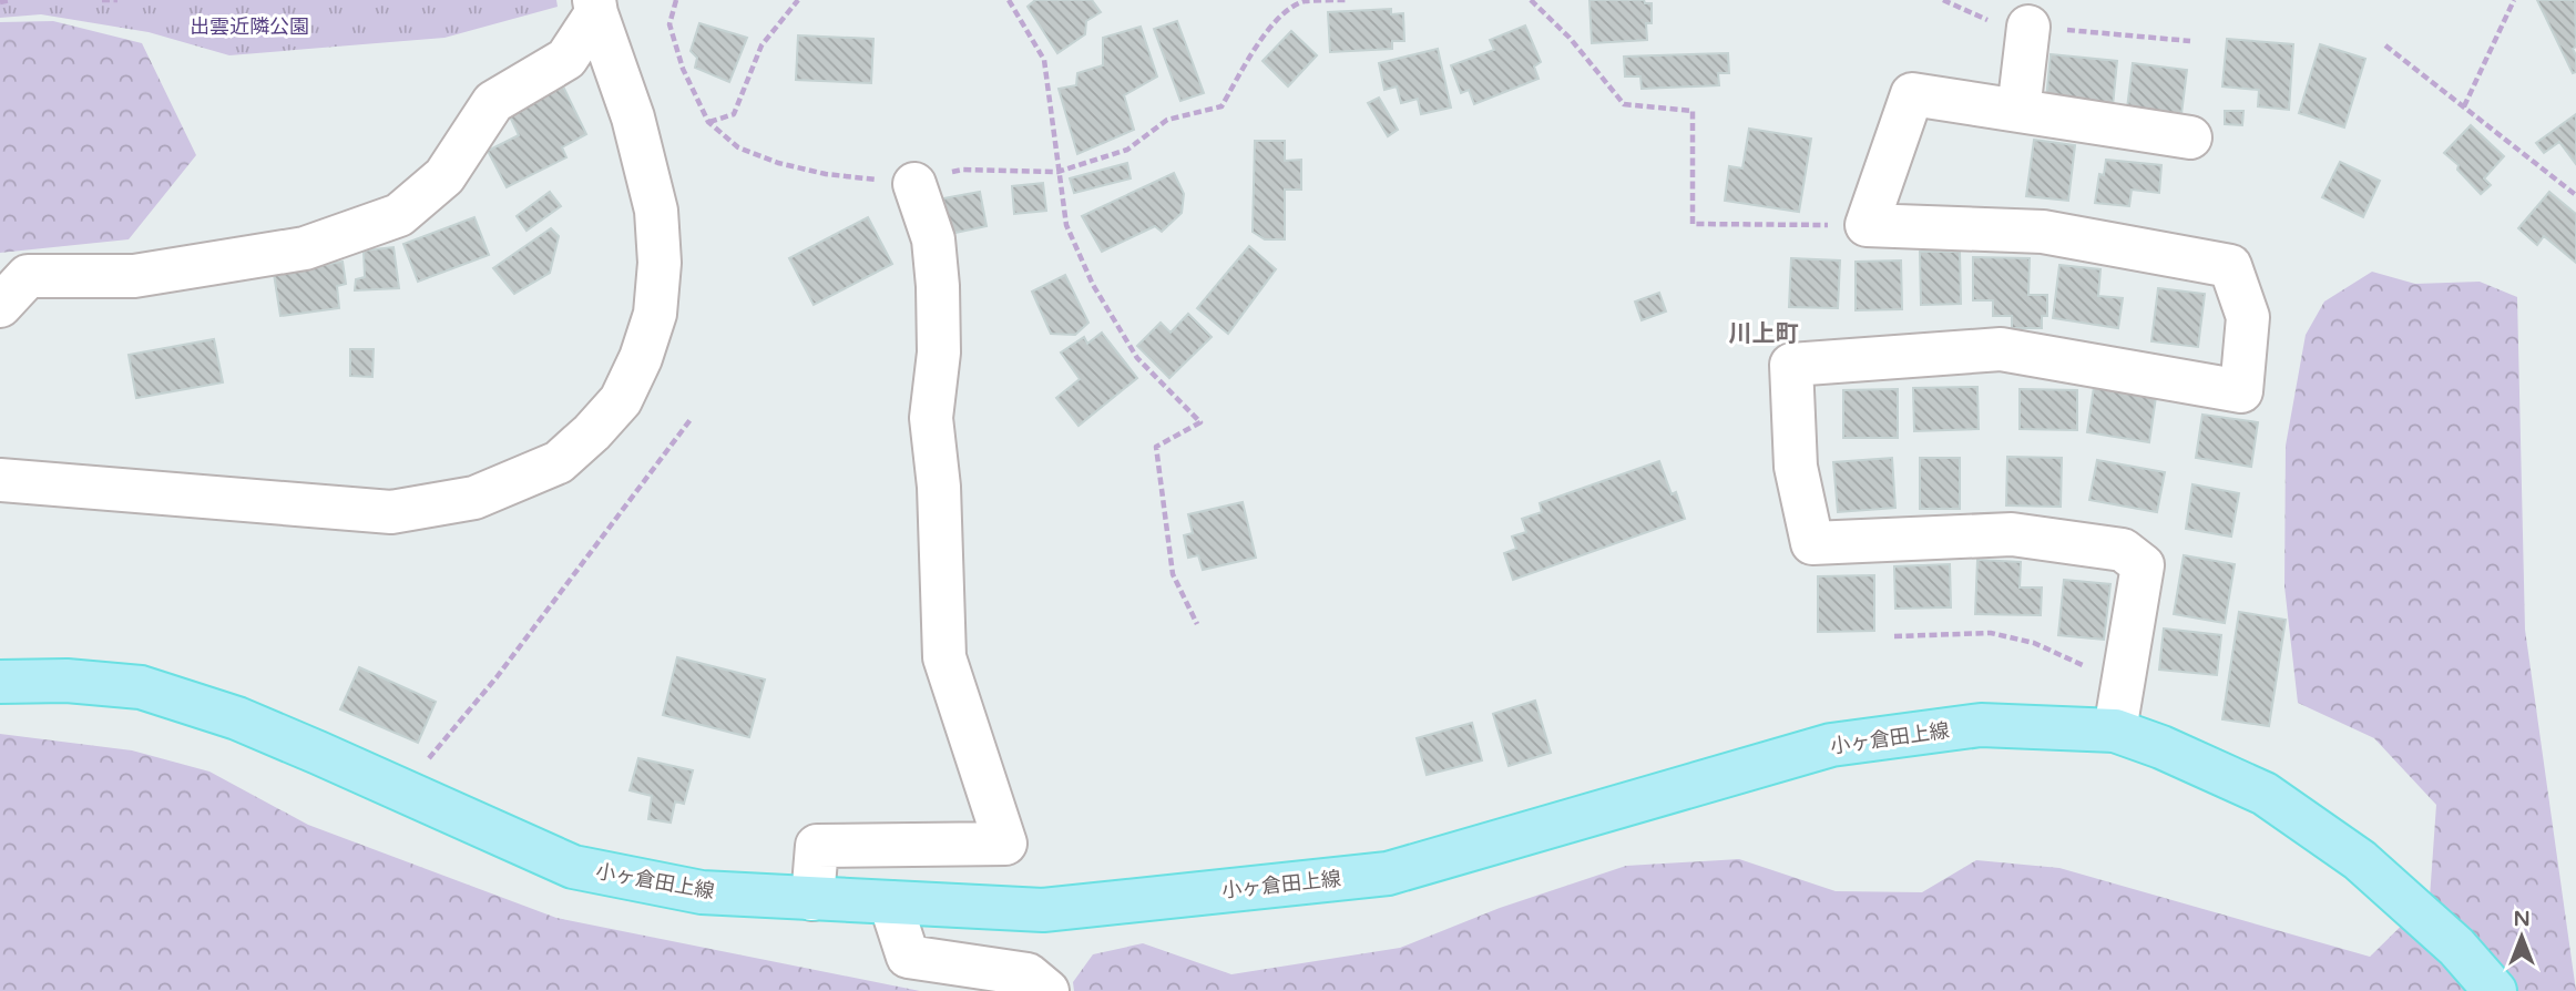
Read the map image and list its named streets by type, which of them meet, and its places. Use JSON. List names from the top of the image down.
{
  "streets": {
    "main road": ["小ヶ倉田上線"]
  },
  "districts": ["川上町"],
  "parks": ["出雲近隣公園"],
  "north": "top"
}
